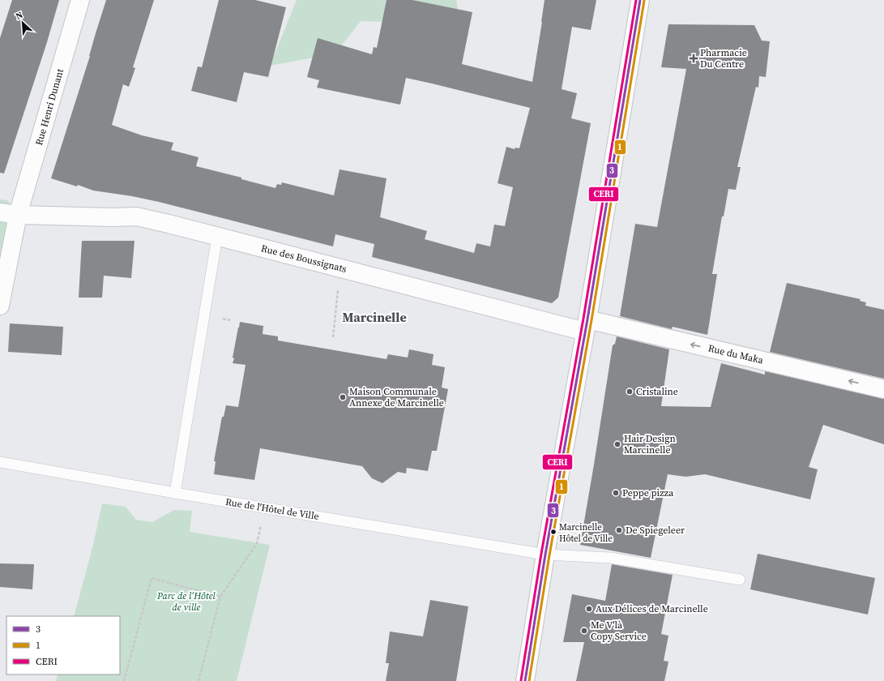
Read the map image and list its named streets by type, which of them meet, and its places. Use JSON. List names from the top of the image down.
{
  "streets": {
    "street": ["Rue Henri Dunant", "Rue des Boussignats", "Rue du Maka"],
    "lane": ["Rue de l'Hôtel de Ville"]
  },
  "crossings": [
    ["Rue Henri Dunant", "Rue des Boussignats"],
    ["Rue des Boussignats", "Rue du Maka"]
  ],
  "one_way": ["Rue du Maka"],
  "districts": ["Marcinelle"],
  "parks": ["Parc de l'Hôtel de ville"],
  "places": {
    "health": ["Pharmacie Du Centre"],
    "other": [
      "Cristaline",
      "Maison Communale Annexe de Marcinelle",
      "Hair Design Marcinelle",
      "Peppe pizza",
      "De Spiegeleer",
      "Marcinelle Hôtel de Ville",
      "Aux Délices de Marcinelle",
      "Me V'là Copy Service"
    ]
  },
  "lines": ["transit line 3", "transit line CERI", "transit line 1"],
  "legend": ["3", "1", "CERI"],
  "north": "top left"
}
